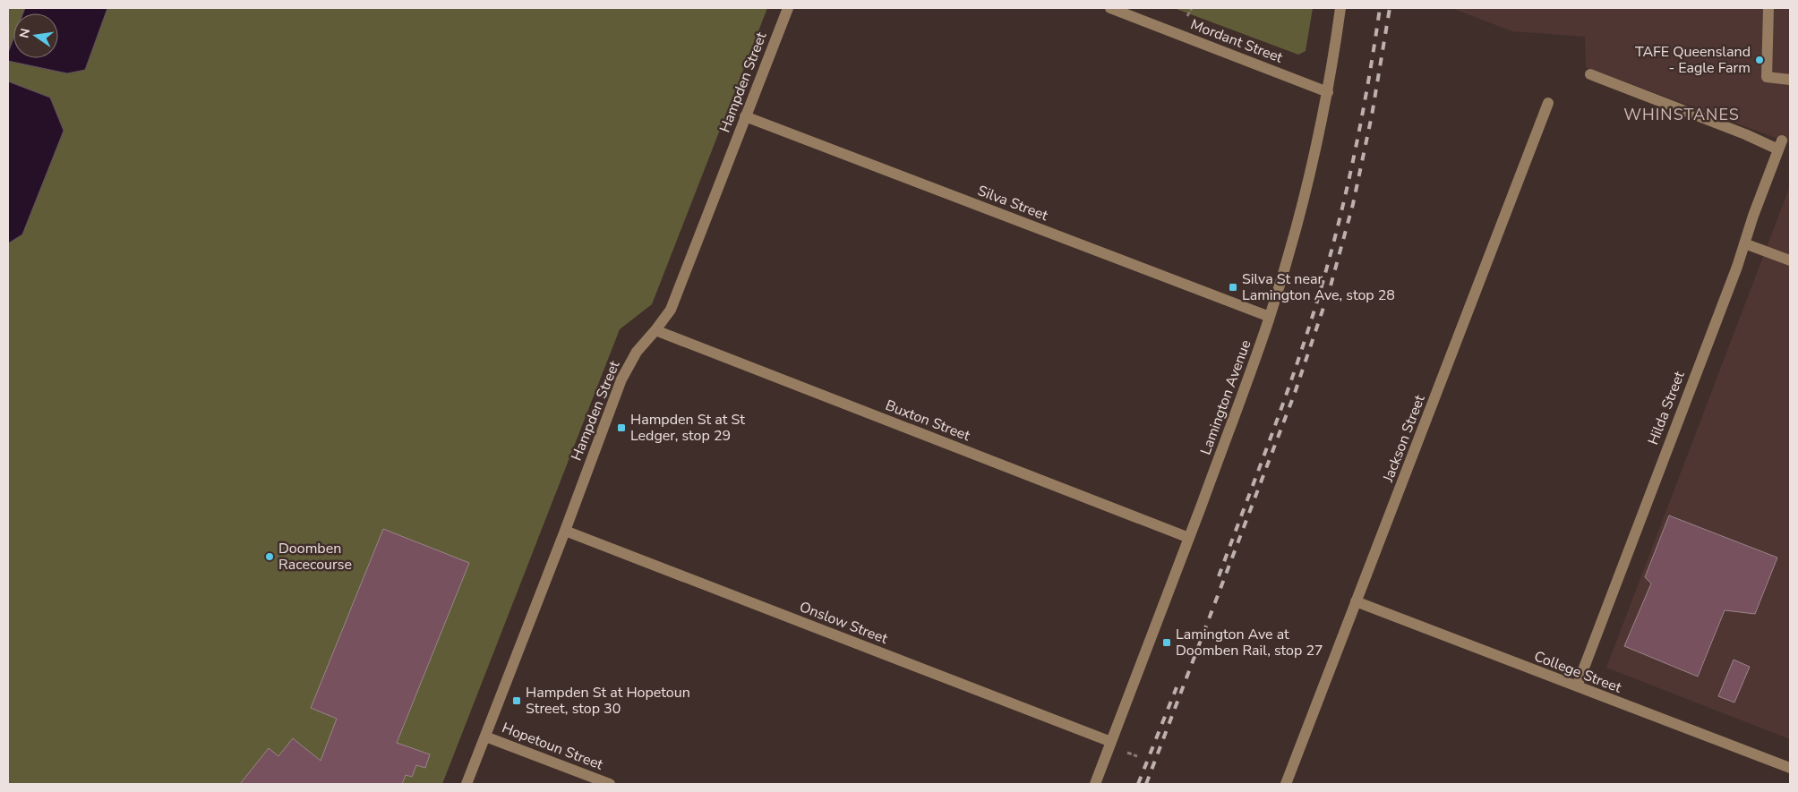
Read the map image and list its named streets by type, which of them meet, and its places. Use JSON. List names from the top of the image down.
{
  "streets": {
    "street": [
      "Mordant Street",
      "Hampden Street",
      "Silva Street",
      "Lamington Avenue",
      "Hilda Street",
      "Buxton Street",
      "Jackson Street",
      "Onslow Street",
      "College Street",
      "Hopetoun Street"
    ]
  },
  "crossings": [
    ["Mordant Street", "Lamington Avenue"],
    ["Hampden Street", "Silva Street"],
    ["Hampden Street", "Buxton Street"],
    ["Hampden Street", "Onslow Street"],
    ["Hampden Street", "Hopetoun Street"],
    ["Silva Street", "Lamington Avenue"],
    ["Lamington Avenue", "Buxton Street"],
    ["Lamington Avenue", "Onslow Street"],
    ["Hilda Street", "College Street"],
    ["Jackson Street", "College Street"]
  ],
  "districts": ["WHINSTANES"],
  "places": {
    "other": ["TAFE Queensland - Eagle Farm", "Doomben Racecourse"],
    "transit": [
      "Silva St near Lamington Ave, stop 28",
      "Hampden St at St Ledger, stop 29",
      "Lamington Ave at Doomben Rail, stop 27",
      "Hampden St at Hopetoun Street, stop 30"
    ]
  },
  "north": "left"
}
